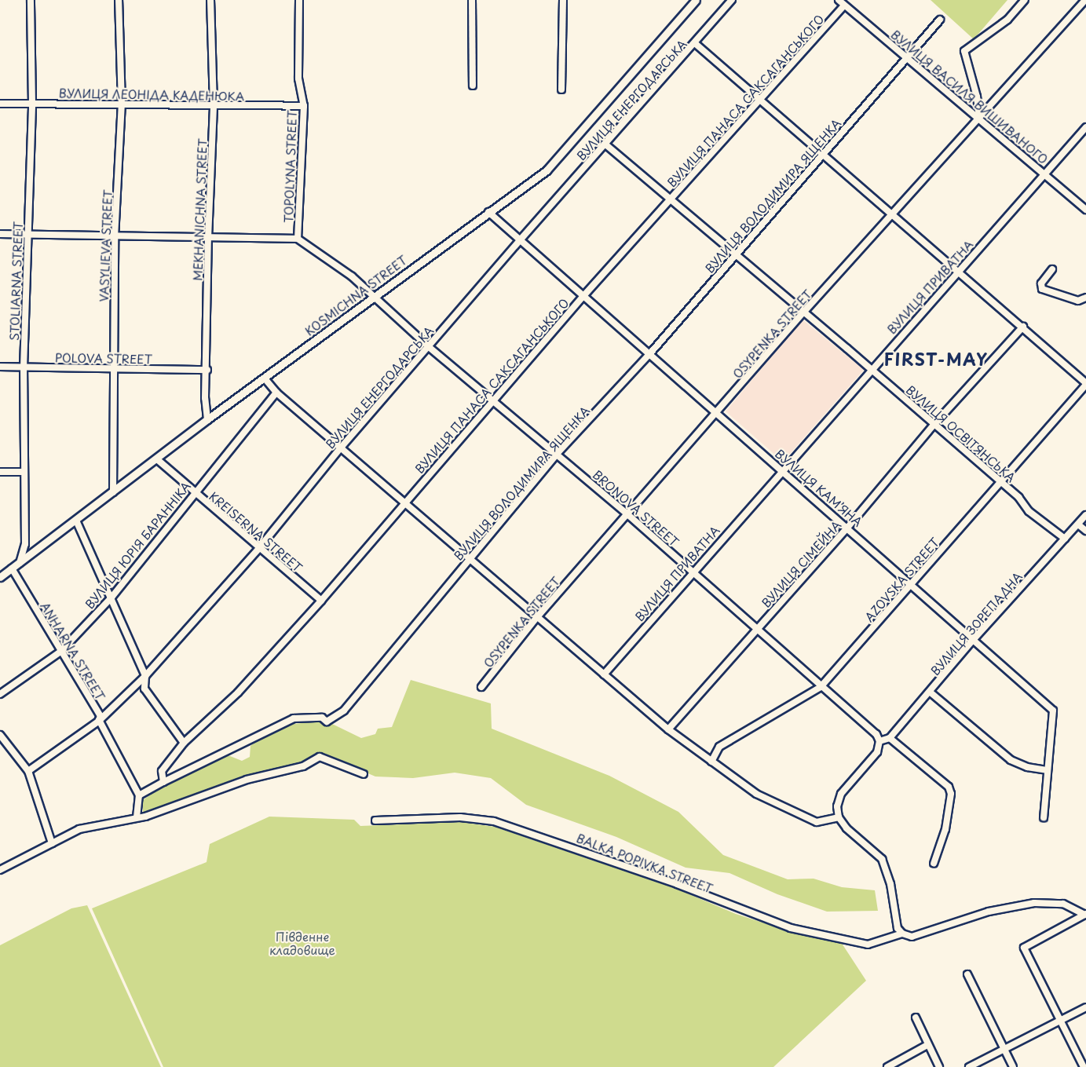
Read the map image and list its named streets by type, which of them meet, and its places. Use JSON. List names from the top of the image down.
{
  "streets": {
    "main road": ["KOSMICHNA STREET"],
    "street": [
      "ВУЛИЦЯ ЛЕОНІДА КАДЕНЮКА",
      "ВУЛИЦЯ ВАСИЛЯ ВИШИВАНОГО",
      "ВУЛИЦЯ ЕНЕРГОДАРСЬКА",
      "ВУЛИЦЯ ПАНАСА САКСАГАНСЬКОГО",
      "TOPOLYNA STREET",
      "ВУЛИЦЯ ВОЛОДИМИРА ЯЩЕНКА",
      "MEKHANICHNA STREET",
      "VASYLIEVA STREET",
      "STOLIARNA STREET",
      "ВУЛИЦЯ ПРИВАТНА",
      "OSYPENKA STREET",
      "POLOVA STREET",
      "ВУЛИЦЯ ОСВІТЯНСЬКА",
      "ВУЛИЦЯ КАМ’ЯНА",
      "BRONOVA STREET",
      "KREISERNA STREET",
      "ВУЛИЦЯ ЮРІЯ БАРАННІКА",
      "ВУЛИЦЯ СІМЕЙНА",
      "AZOVSKA STREET",
      "ВУЛИЦЯ ЗОРЕПАДНА",
      "ANHARNA STREET",
      "BALKA POPIVKA STREET"
    ]
  },
  "crossings": [
    ["ВУЛИЦЯ ЛЕОНІДА КАДЕНЮКА", "TOPOLYNA STREET"],
    ["ВУЛИЦЯ ЛЕОНІДА КАДЕНЮКА", "MEKHANICHNA STREET"],
    ["ВУЛИЦЯ ЛЕОНІДА КАДЕНЮКА", "VASYLIEVA STREET"],
    ["ВУЛИЦЯ ЛЕОНІДА КАДЕНЮКА", "STOLIARNA STREET"],
    ["ВУЛИЦЯ ВАСИЛЯ ВИШИВАНОГО", "ВУЛИЦЯ ПАНАСА САКСАГАНСЬКОГО"],
    ["ВУЛИЦЯ ВАСИЛЯ ВИШИВАНОГО", "ВУЛИЦЯ ВОЛОДИМИРА ЯЩЕНКА"],
    ["ВУЛИЦЯ ВАСИЛЯ ВИШИВАНОГО", "ВУЛИЦЯ ПРИВАТНА"],
    ["ВУЛИЦЯ ВАСИЛЯ ВИШИВАНОГО", "OSYPENKA STREET"],
    ["ВУЛИЦЯ ЕНЕРГОДАРСЬКА", "ВУЛИЦЯ ОСВІТЯНСЬКА"],
    ["ВУЛИЦЯ ЕНЕРГОДАРСЬКА", "ВУЛИЦЯ КАМ’ЯНА"],
    ["ВУЛИЦЯ ЕНЕРГОДАРСЬКА", "BRONOVA STREET"],
    ["ВУЛИЦЯ ЕНЕРГОДАРСЬКА", "KREISERNA STREET"],
    ["ВУЛИЦЯ ЕНЕРГОДАРСЬКА", "ANHARNA STREET"],
    ["ВУЛИЦЯ ПАНАСА САКСАГАНСЬКОГО", "ВУЛИЦЯ ВОЛОДИМИРА ЯЩЕНКА"],
    ["ВУЛИЦЯ ПАНАСА САКСАГАНСЬКОГО", "ВУЛИЦЯ ОСВІТЯНСЬКА"],
    ["ВУЛИЦЯ ПАНАСА САКСАГАНСЬКОГО", "ВУЛИЦЯ КАМ’ЯНА"],
    ["ВУЛИЦЯ ПАНАСА САКСАГАНСЬКОГО", "BRONOVA STREET"],
    ["ВУЛИЦЯ ПАНАСА САКСАГАНСЬКОГО", "KREISERNA STREET"],
    ["TOPOLYNA STREET", "KOSMICHNA STREET"],
    ["TOPOLYNA STREET", "BRONOVA STREET"],
    ["ВУЛИЦЯ ВОЛОДИМИРА ЯЩЕНКА", "ВУЛИЦЯ ОСВІТЯНСЬКА"],
    ["ВУЛИЦЯ ВОЛОДИМИРА ЯЩЕНКА", "ВУЛИЦЯ КАМ’ЯНА"],
    ["ВУЛИЦЯ ВОЛОДИМИРА ЯЩЕНКА", "BRONOVA STREET"],
    ["ВУЛИЦЯ ВОЛОДИМИРА ЯЩЕНКА", "ANHARNA STREET"],
    ["MEKHANICHNA STREET", "KOSMICHNA STREET"],
    ["MEKHANICHNA STREET", "POLOVA STREET"],
    ["VASYLIEVA STREET", "KOSMICHNA STREET"],
    ["VASYLIEVA STREET", "POLOVA STREET"],
    ["STOLIARNA STREET", "KOSMICHNA STREET"],
    ["STOLIARNA STREET", "POLOVA STREET"],
    ["ВУЛИЦЯ ПРИВАТНА", "ВУЛИЦЯ ОСВІТЯНСЬКА"],
    ["ВУЛИЦЯ ПРИВАТНА", "ВУЛИЦЯ КАМ’ЯНА"],
    ["ВУЛИЦЯ ПРИВАТНА", "BRONOVA STREET"],
    ["KOSMICHNA STREET", "ВУЛИЦЯ КАМ’ЯНА"],
    ["KOSMICHNA STREET", "BRONOVA STREET"],
    ["KOSMICHNA STREET", "KREISERNA STREET"],
    ["KOSMICHNA STREET", "ANHARNA STREET"],
    ["OSYPENKA STREET", "ВУЛИЦЯ ОСВІТЯНСЬКА"],
    ["OSYPENKA STREET", "ВУЛИЦЯ КАМ’ЯНА"],
    ["OSYPENKA STREET", "BRONOVA STREET"],
    ["ВУЛИЦЯ ОСВІТЯНСЬКА", "ВУЛИЦЯ СІМЕЙНА"],
    ["ВУЛИЦЯ ОСВІТЯНСЬКА", "AZOVSKA STREET"],
    ["ВУЛИЦЯ ОСВІТЯНСЬКА", "ВУЛИЦЯ ЗОРЕПАДНА"],
    ["ВУЛИЦЯ КАМ’ЯНА", "ВУЛИЦЯ СІМЕЙНА"],
    ["ВУЛИЦЯ КАМ’ЯНА", "AZOVSKA STREET"],
    ["ВУЛИЦЯ КАМ’ЯНА", "ВУЛИЦЯ ЗОРЕПАДНА"],
    ["BRONOVA STREET", "ВУЛИЦЯ СІМЕЙНА"],
    ["BRONOVA STREET", "AZOVSKA STREET"],
    ["KREISERNA STREET", "ВУЛИЦЯ ЮРІЯ БАРАННІКА"],
    ["ВУЛИЦЯ ЮРІЯ БАРАННІКА", "ANHARNA STREET"]
  ],
  "districts": ["FIRST-MAY"],
  "parks": ["Південне кладовище"]
}
